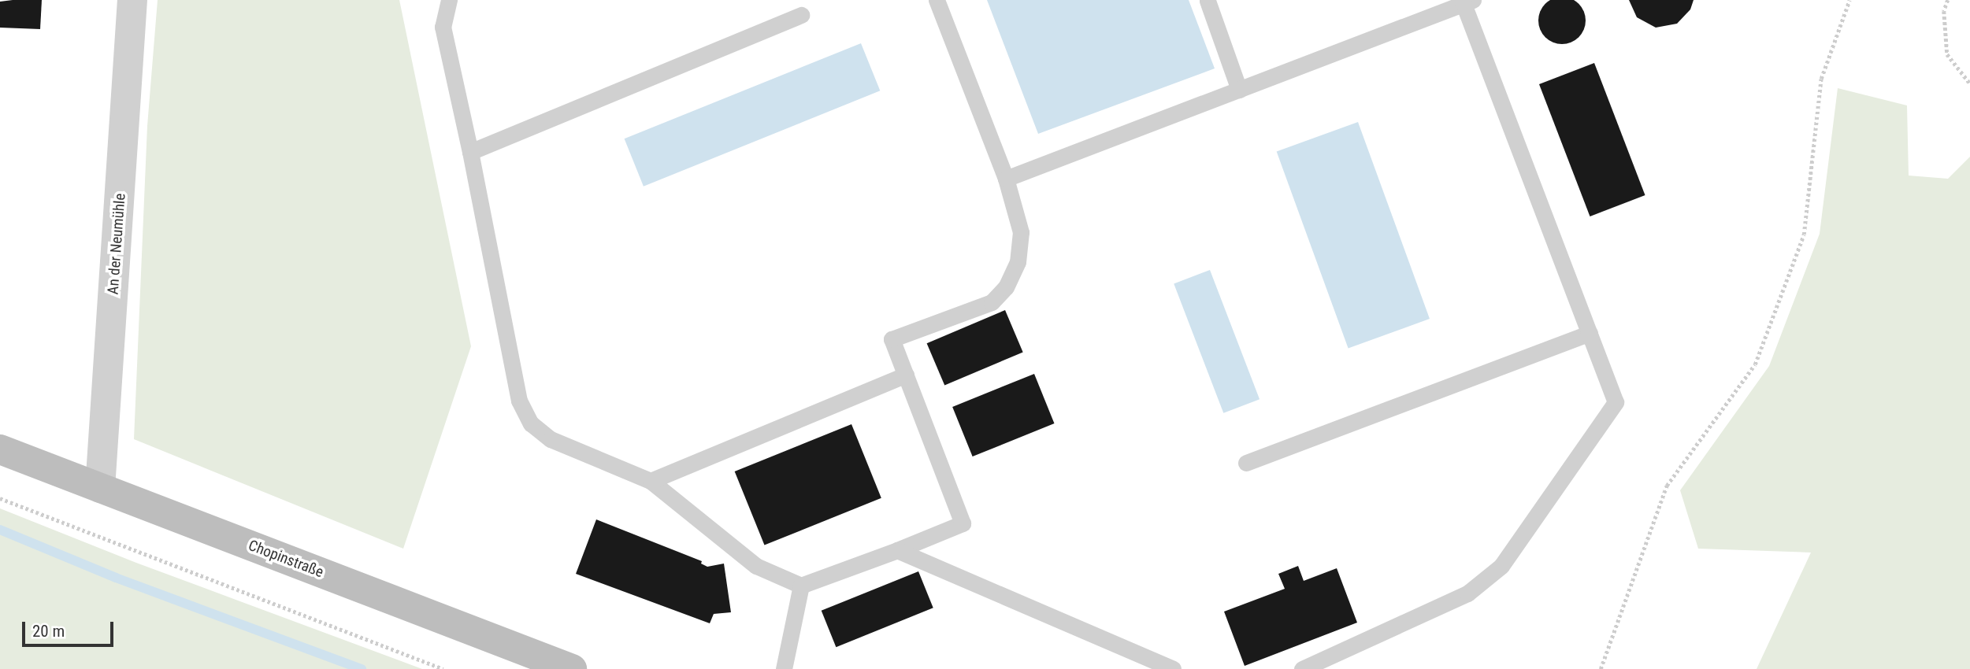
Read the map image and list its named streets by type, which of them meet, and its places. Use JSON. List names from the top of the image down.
{
  "streets": {
    "main road": ["Chopinstraße"],
    "street": ["An der Neumühle"]
  },
  "crossings": [
    ["An der Neumühle", "Chopinstraße"]
  ],
  "scale_bar": "20 m"
}
